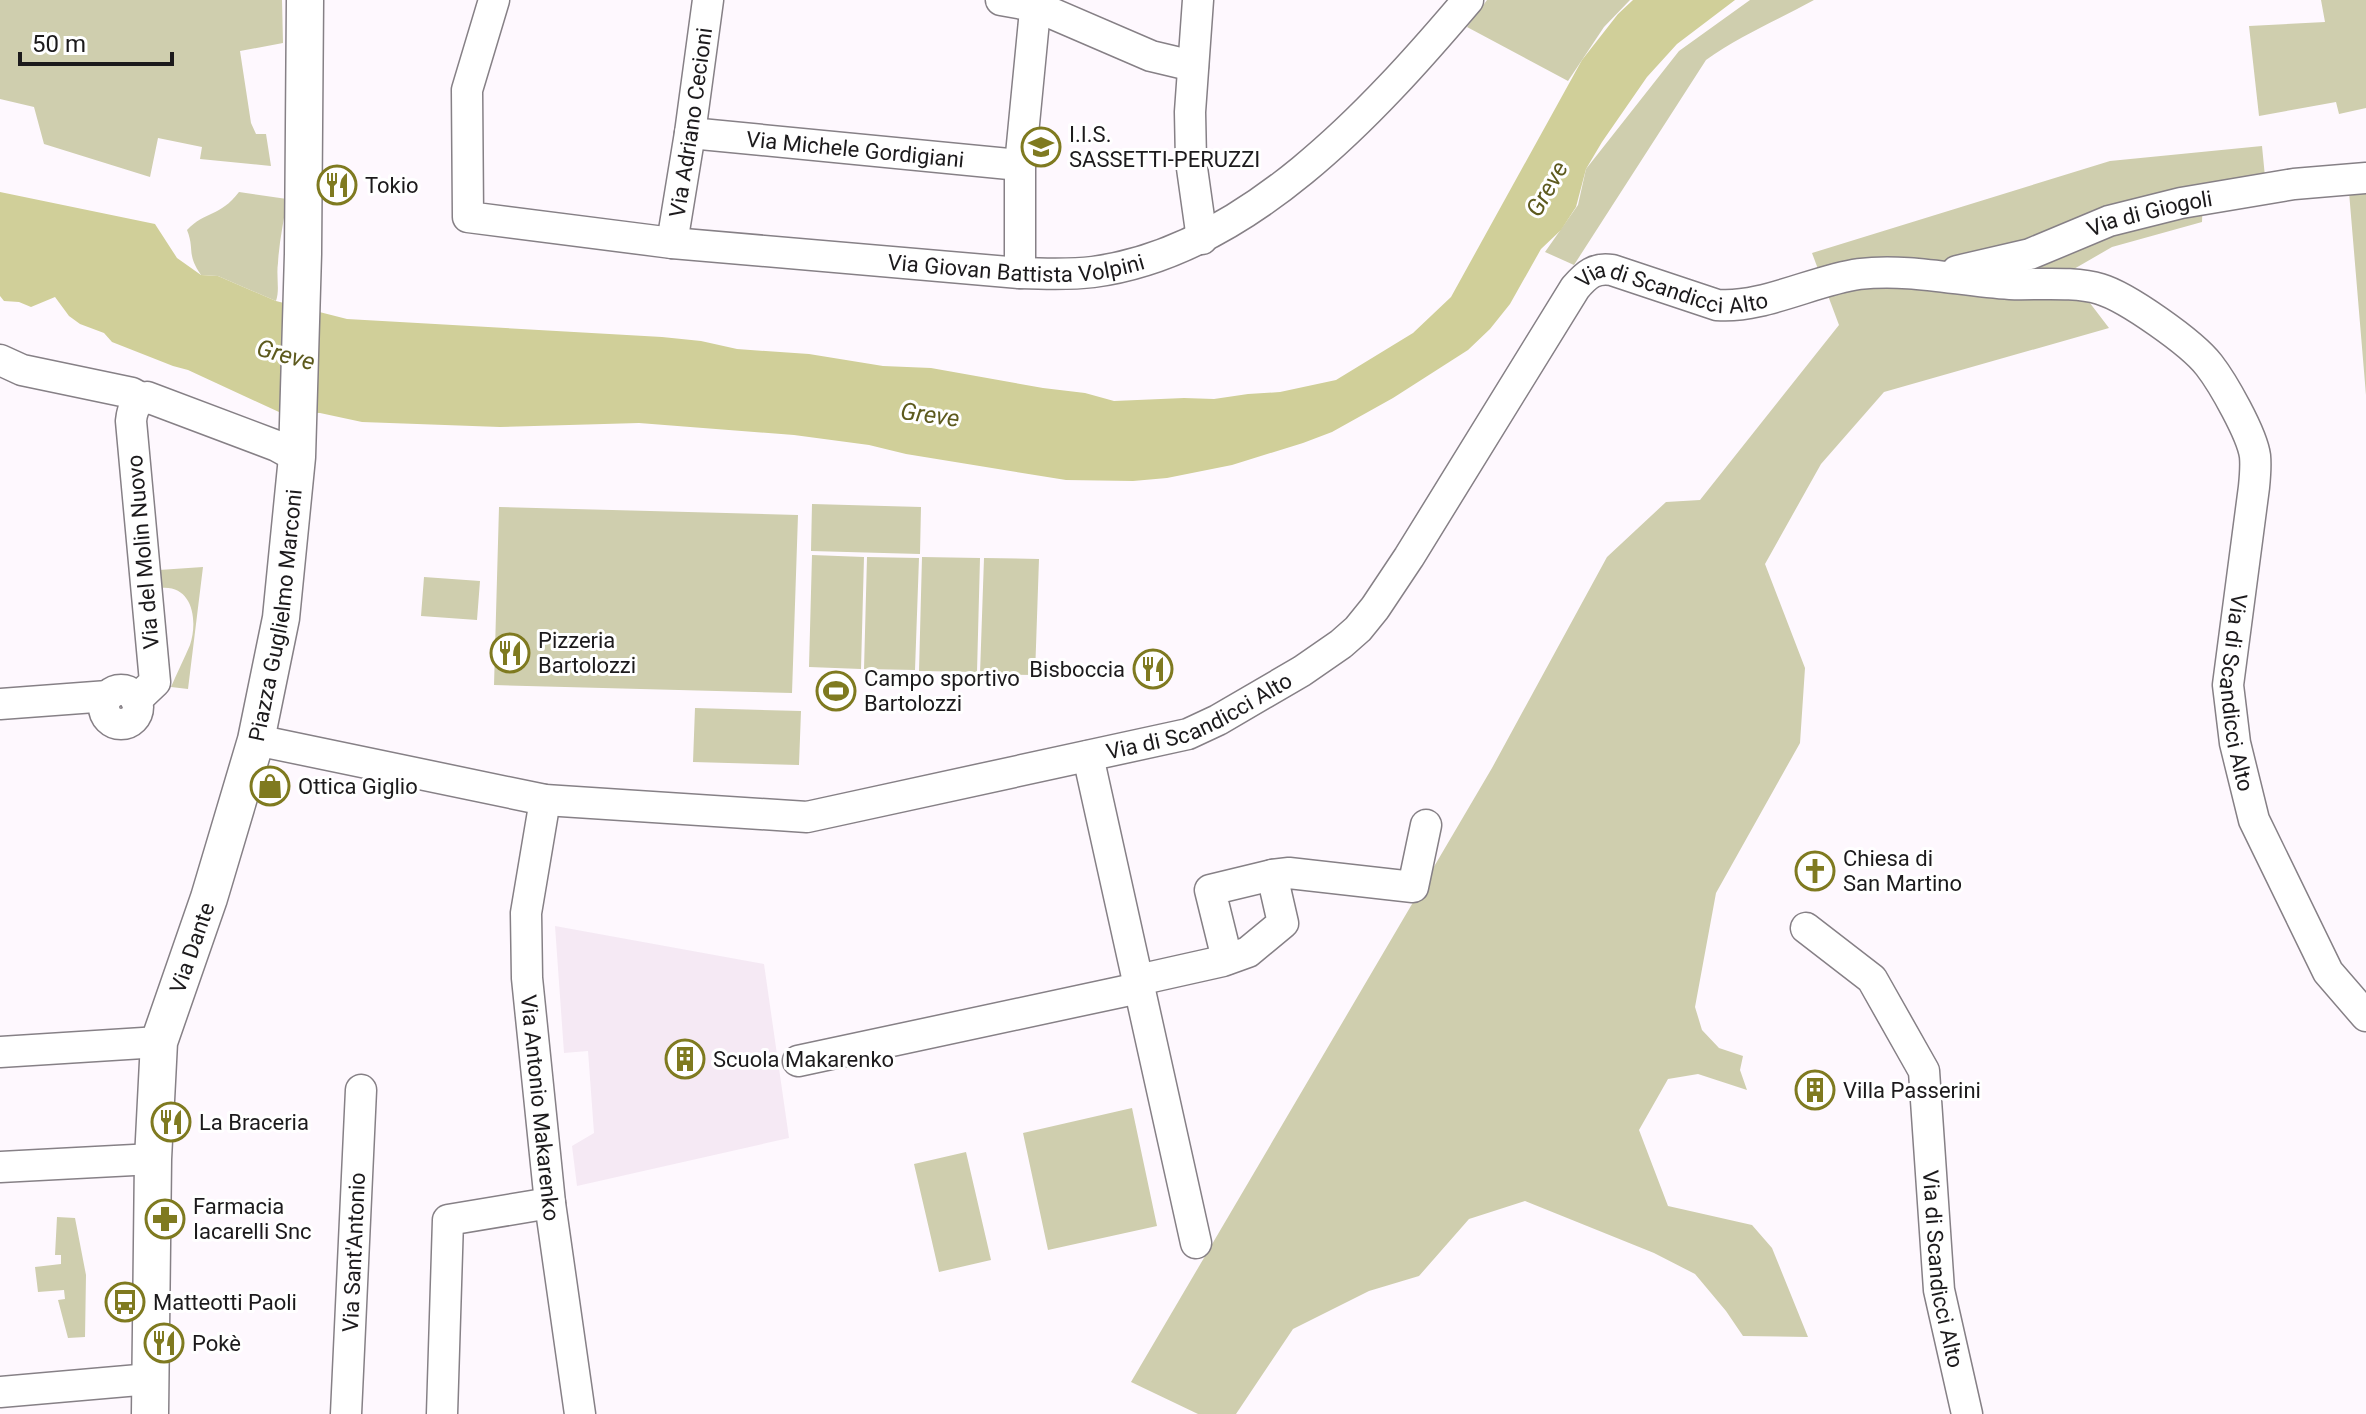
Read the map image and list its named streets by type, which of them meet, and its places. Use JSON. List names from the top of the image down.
{
  "streets": {
    "main road": ["Piazza Guglielmo Marconi", "Via Dante"],
    "street": [
      "Via Adriano Cecioni",
      "Via Michele Gordigiani",
      "Via di Giogoli",
      "Via Giovan Battista Volpini",
      "Via di Scandicci Alto",
      "Via del Molin Nuovo",
      "Via Antonio Makarenko",
      "Via Sant'Antonio"
    ]
  },
  "crossings": [
    ["Via Adriano Cecioni", "Via Michele Gordigiani"],
    ["Via Adriano Cecioni", "Via Giovan Battista Volpini"],
    ["Via di Giogoli", "Via di Scandicci Alto"],
    ["Via di Scandicci Alto", "Piazza Guglielmo Marconi"],
    ["Via di Scandicci Alto", "Via Antonio Makarenko"],
    ["Piazza Guglielmo Marconi", "Via Dante"],
    ["Piazza Guglielmo Marconi", "Via Antonio Makarenko"]
  ],
  "water": ["Greve"],
  "places": {
    "school or university": ["I.I.S. SASSETTI-PERUZZI"],
    "restaurant": [
      "Tokio",
      "Pizzeria Bartolozzi",
      "Bisboccia",
      "La Braceria",
      "Pokè"
    ],
    "sports": ["Campo sportivo Bartolozzi"],
    "shop": ["Ottica Giglio"],
    "church": ["Chiesa di San Martino"],
    "building": ["Scuola Makarenko", "Villa Passerini"],
    "pharmacy": ["Farmacia Iacarelli Snc"],
    "bus stop": ["Matteotti Paoli"]
  },
  "scale_bar": "50 m"
}
